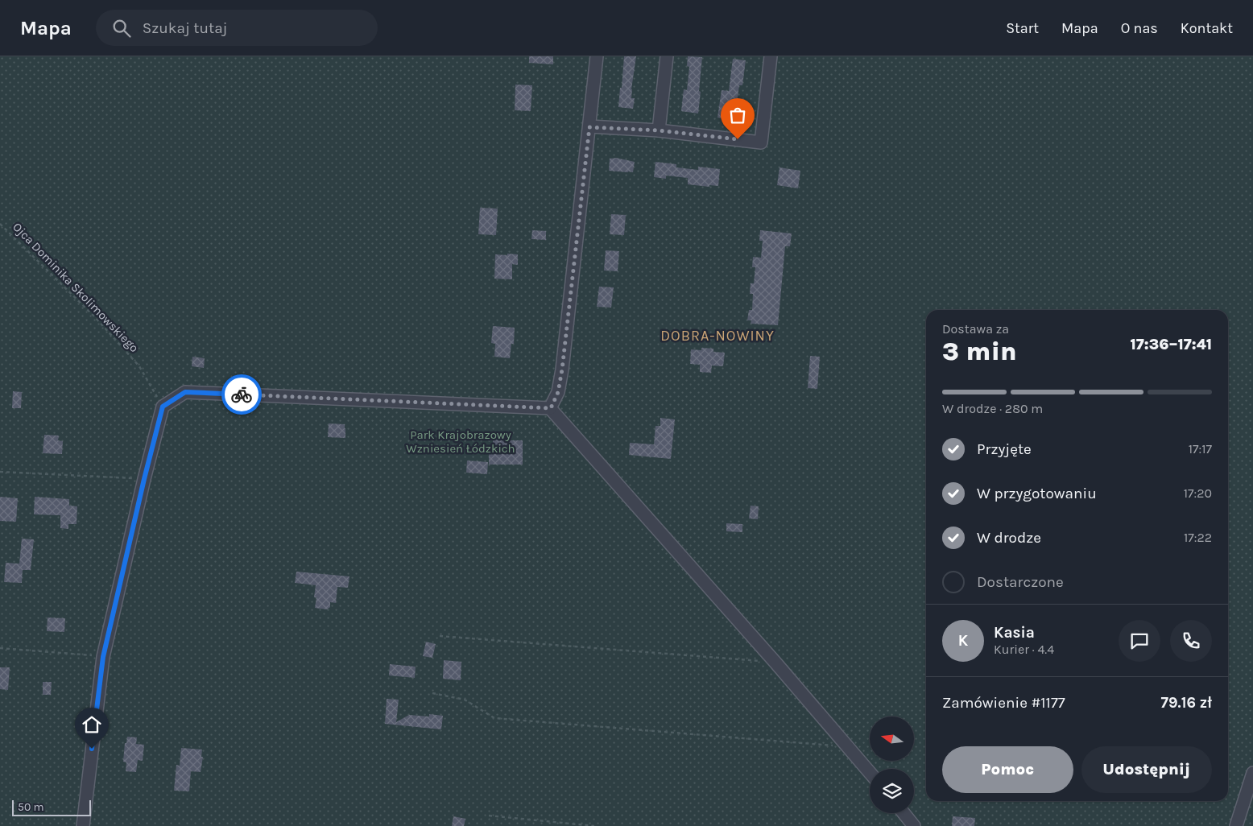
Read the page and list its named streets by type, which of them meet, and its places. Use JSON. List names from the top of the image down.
{
  "streets": {
    "path": ["Ojca Dominika Skolimowskiego"]
  },
  "districts": ["DOBRA-NOWINY"],
  "parks": ["Park Krajobrazowy Wzniesień Łódzkich"],
  "scale_bar": "50 m",
  "north": "left",
  "page": {
    "header": "Mapa",
    "search": "Szukaj tutaj",
    "nav": [
      "Start",
      "Mapa",
      "O nas",
      "Kontakt"
    ],
    "heading": ["3 min", "Dostawa za", "17:36–17:41"],
    "panel": [
      "Kasia",
      "Kurier · 4.4",
      "Zamówienie #1177",
      "79.16 zł"
    ],
    "bar": "W drodze · 280 m",
    "list": [
      ["Przyjęte", "17:17"],
      ["W przygotowaniu", "17:20"],
      ["W drodze", "17:22"],
      "Dostarczone"
    ],
    "round": "K",
    "buttons": ["Pomoc", "Udostępnij"],
    "scale": "50 m"
  }
}
